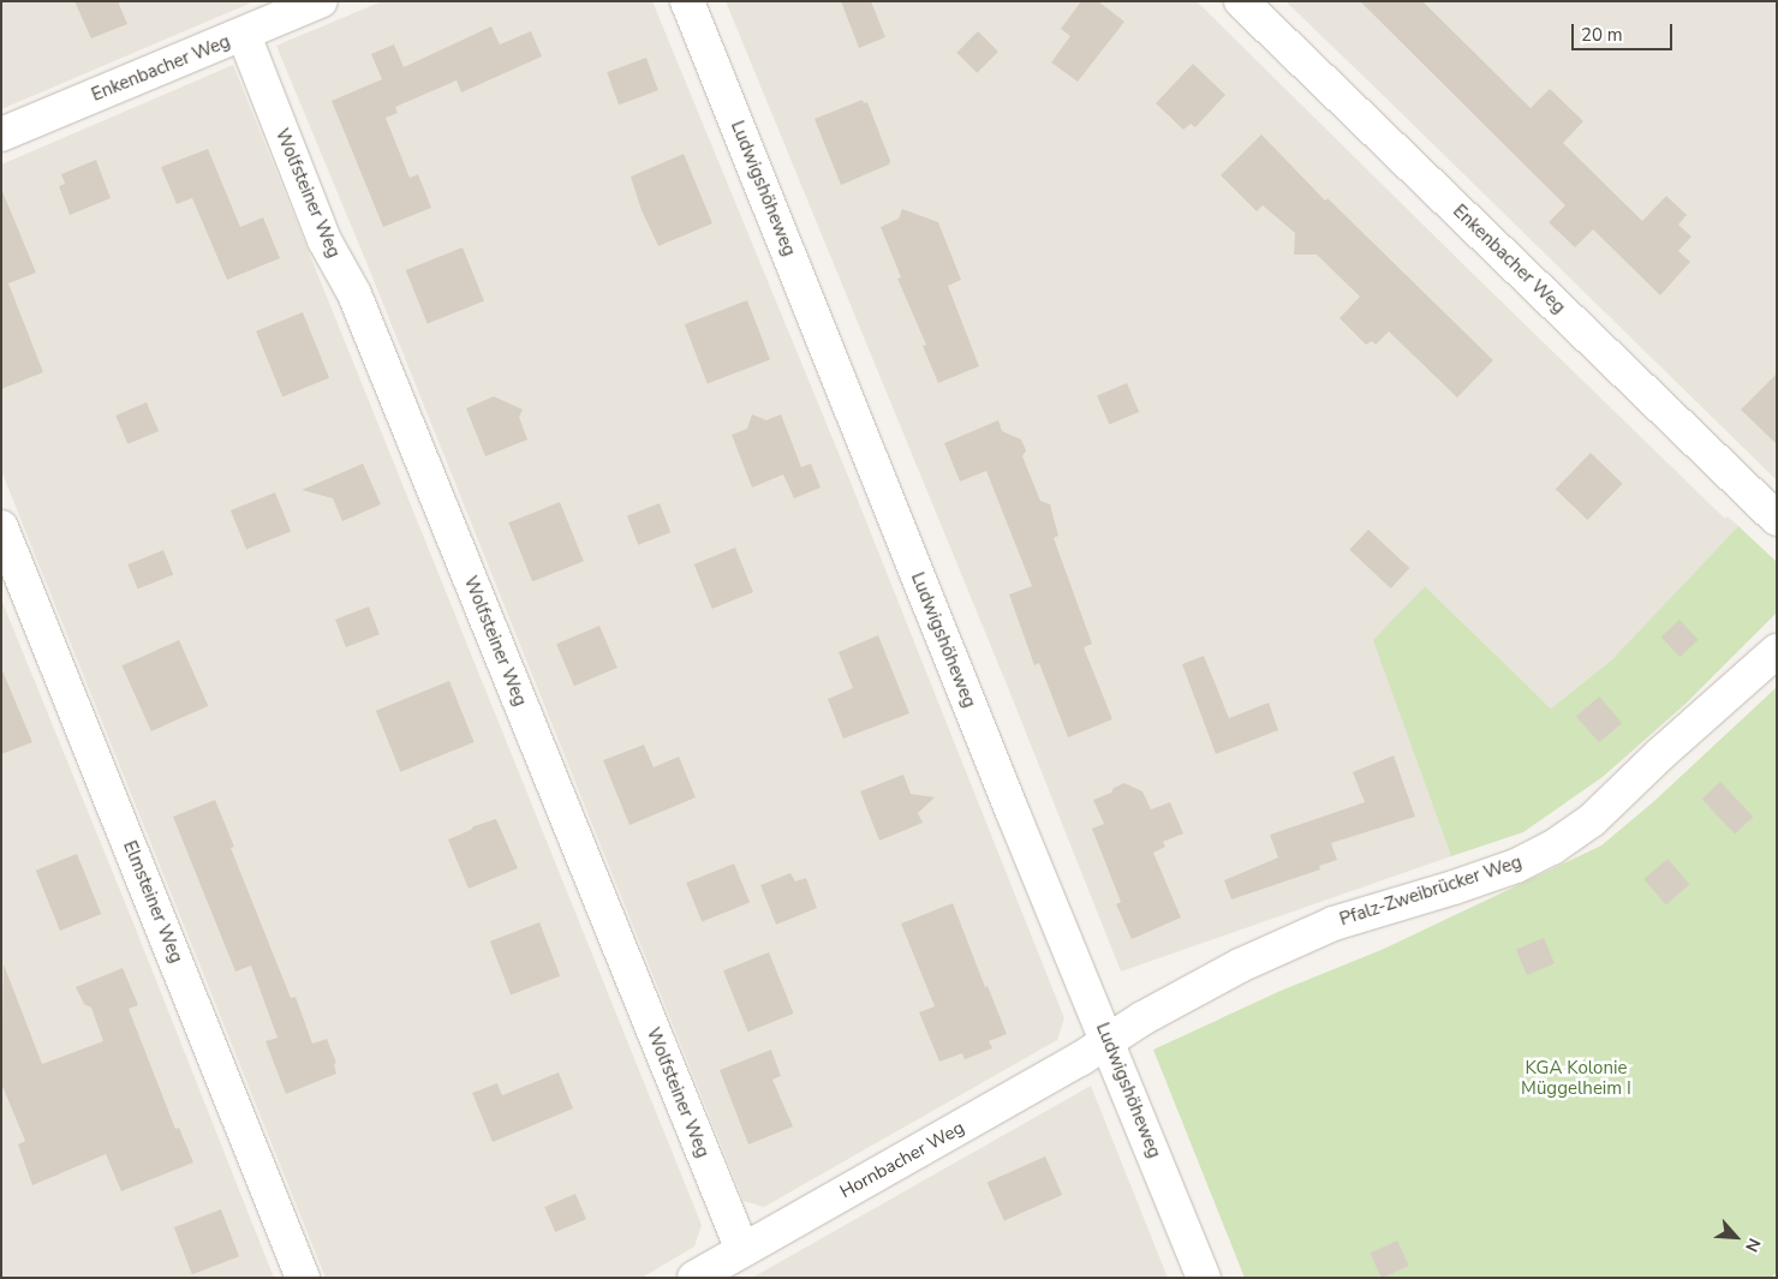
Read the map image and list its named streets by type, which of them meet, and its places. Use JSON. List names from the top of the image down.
{
  "streets": {
    "street": [
      "Enkenbacher Weg",
      "Ludwigshöheweg",
      "Wolfsteiner Weg",
      "Pfalz-Zweibrücker Weg",
      "Elmsteiner Weg",
      "Hornbacher Weg"
    ]
  },
  "crossings": [
    ["Enkenbacher Weg", "Wolfsteiner Weg"],
    ["Ludwigshöheweg", "Pfalz-Zweibrücker Weg"],
    ["Ludwigshöheweg", "Hornbacher Weg"],
    ["Wolfsteiner Weg", "Hornbacher Weg"],
    ["Pfalz-Zweibrücker Weg", "Hornbacher Weg"]
  ],
  "parks": ["KGA Kolonie Müggelheim I"],
  "scale_bar": "20 m",
  "north": "bottom right"
}
